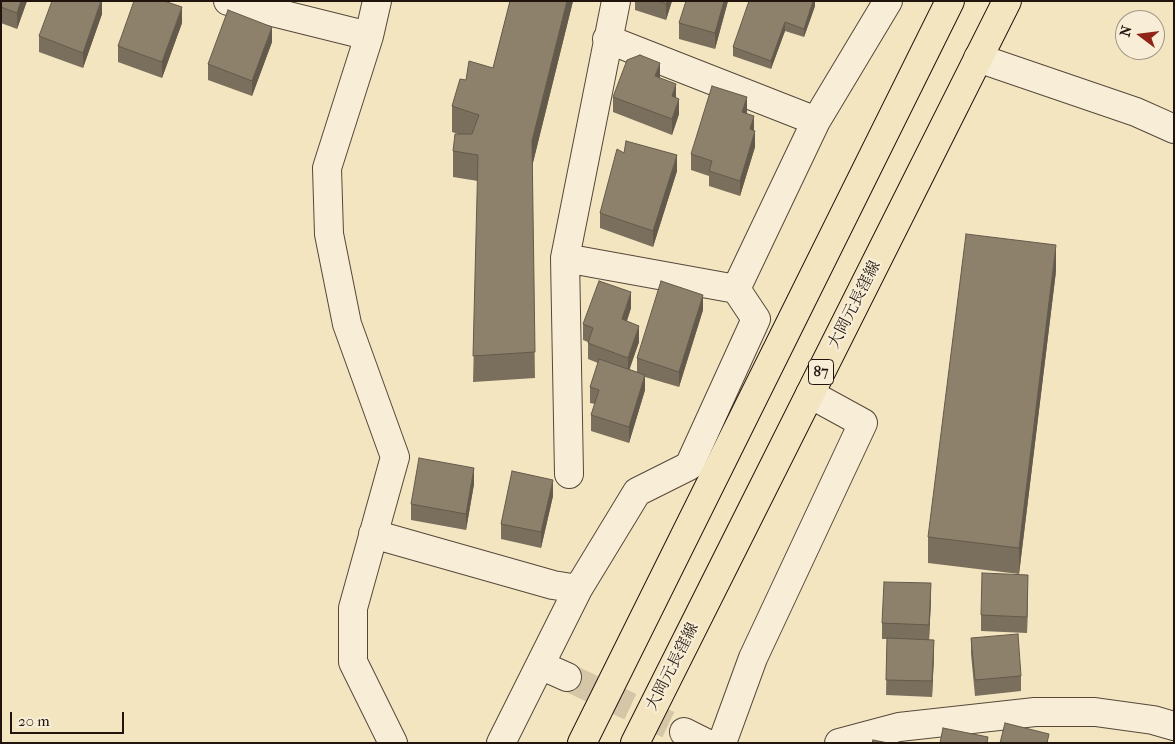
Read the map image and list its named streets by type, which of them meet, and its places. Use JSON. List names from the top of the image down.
{
  "streets": {
    "main road": ["大岡元長窪線", "87"]
  },
  "scale_bar": "20 m",
  "north": "left"
}
